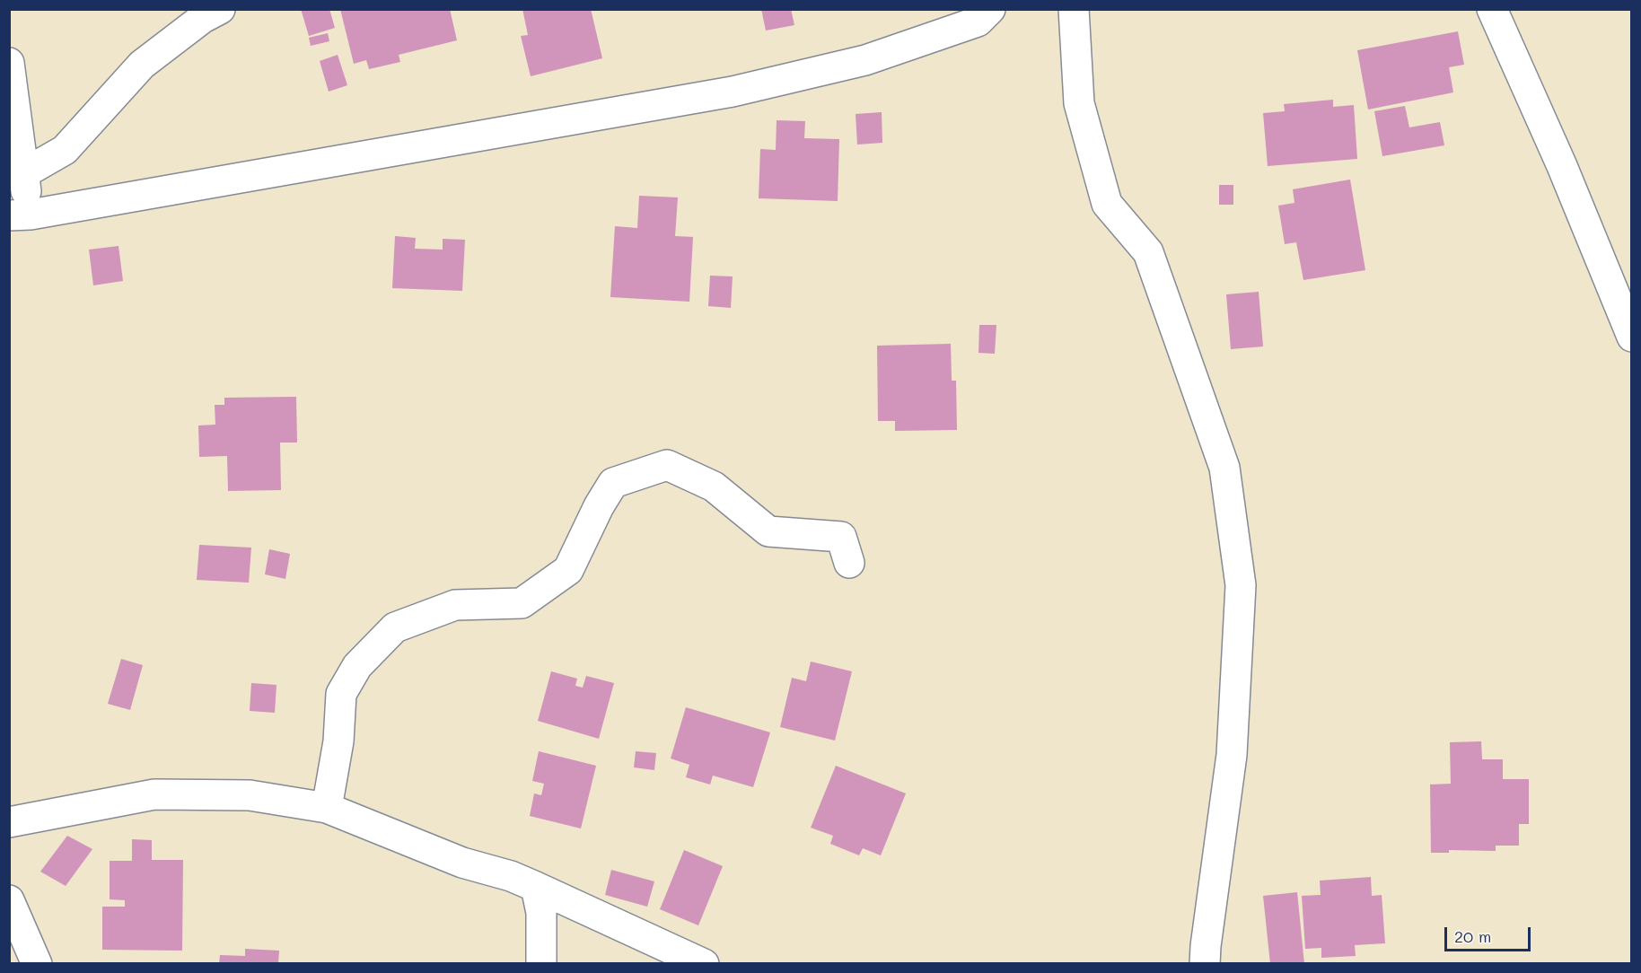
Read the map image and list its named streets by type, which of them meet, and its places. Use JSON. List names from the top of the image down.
{
  "scale_bar": "20 m"
}
